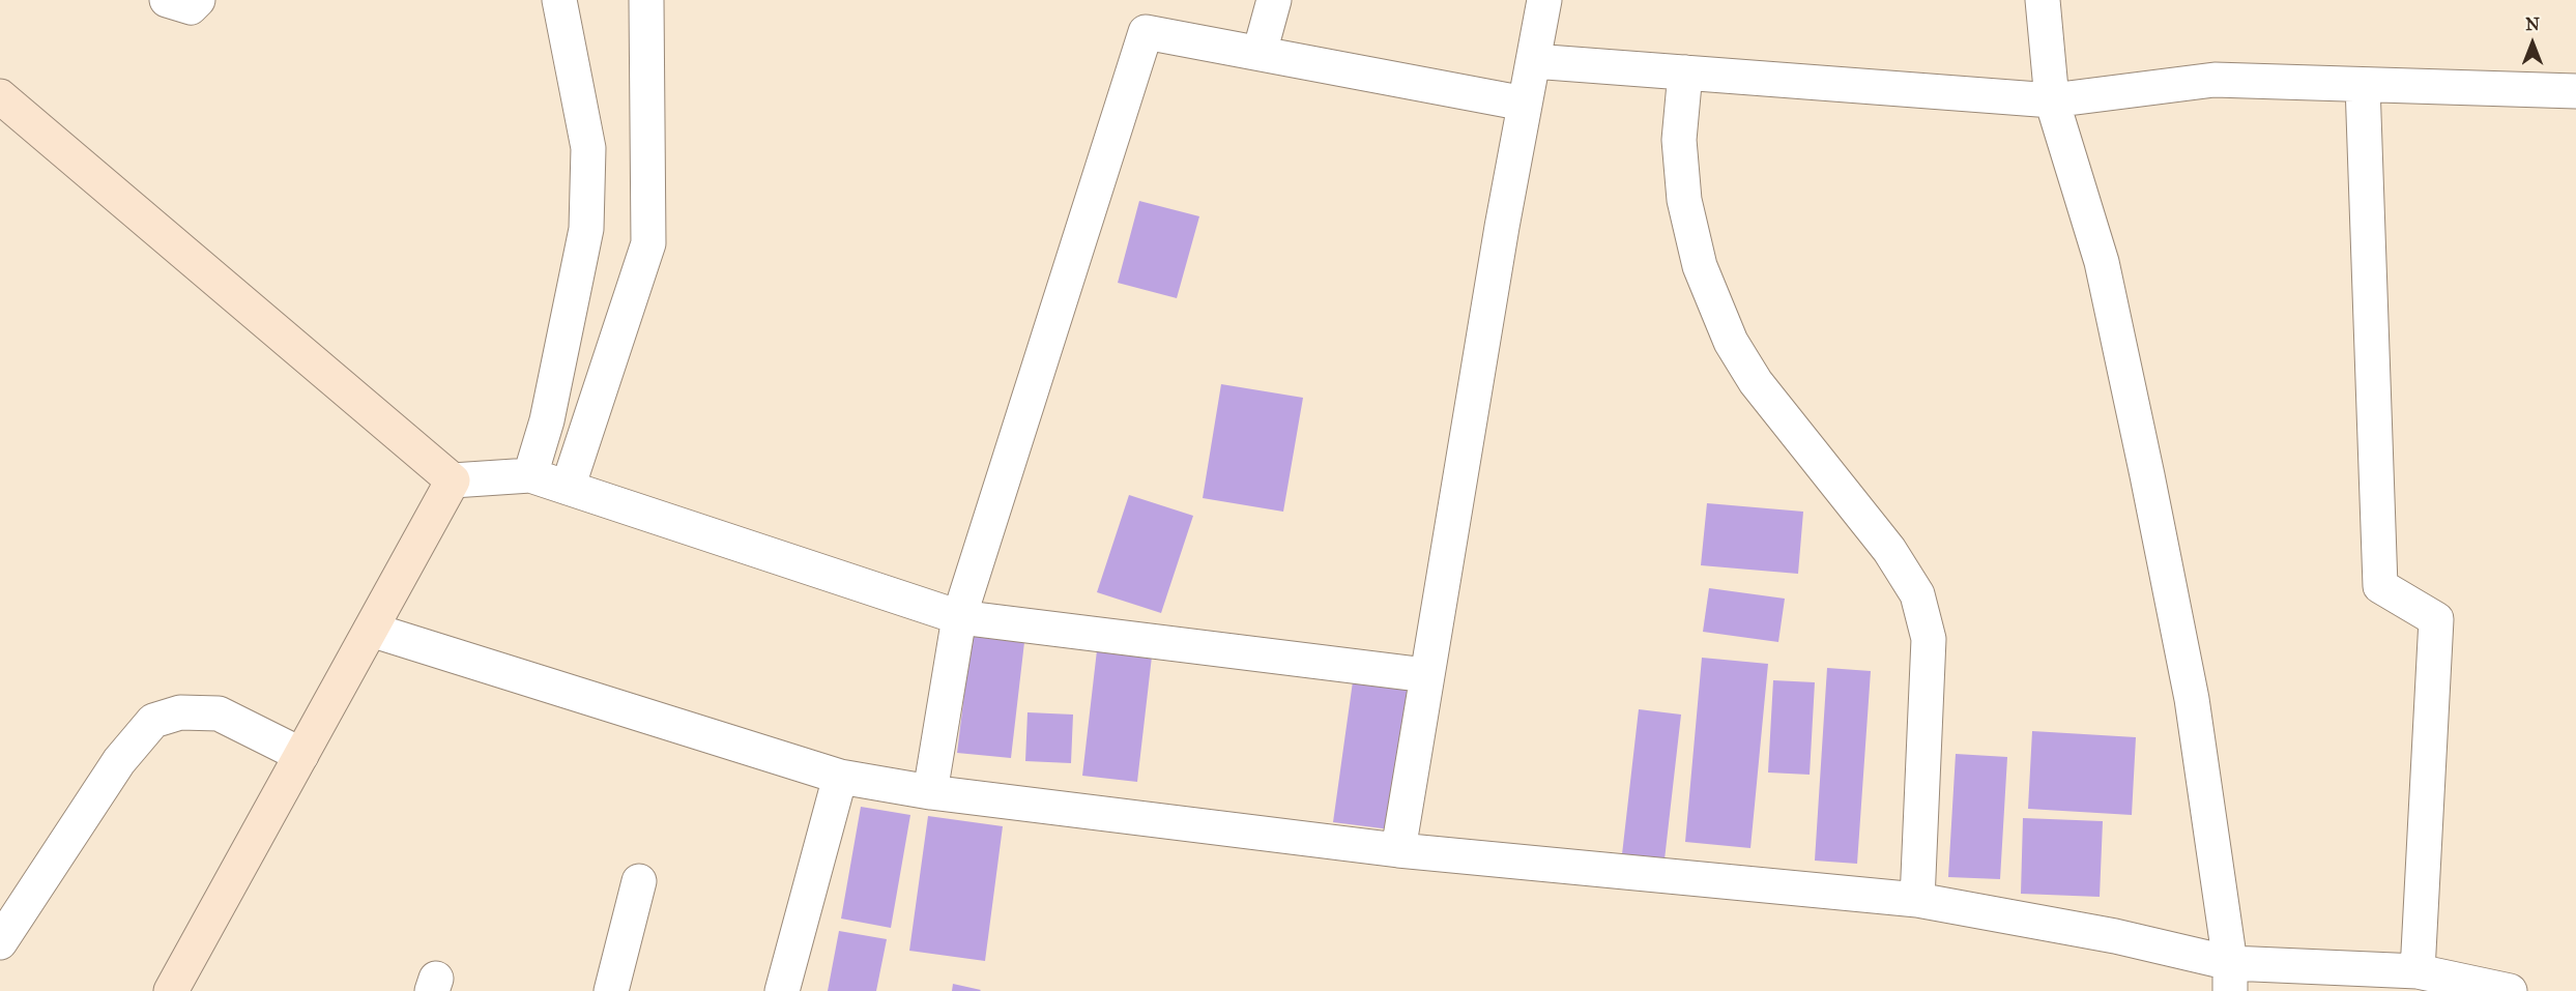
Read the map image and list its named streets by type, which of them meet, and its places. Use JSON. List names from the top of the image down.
{
  "north": "top"
}
